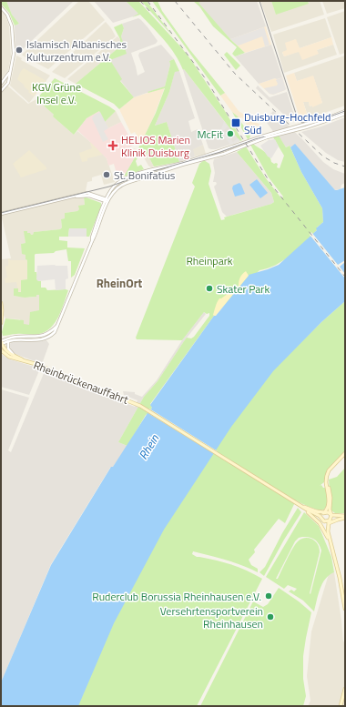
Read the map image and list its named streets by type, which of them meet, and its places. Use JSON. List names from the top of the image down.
{
  "streets": {
    "main road": ["Rheinbrückenauffahrt"]
  },
  "districts": ["RheinOrt"],
  "water": ["Rhein"],
  "parks": ["KGV Grüne Insel e.V.", "Rheinpark"],
  "places": {
    "other": [
      "Islamisch Albanisches Kulturzentrum e.V.",
      "McFit",
      "St. Bonifatius",
      "Skater Park",
      "Ruderclub Borussia Rheinhausen e.V.",
      "Versehrtensportverein Rheinhausen"
    ],
    "transit": ["Duisburg-Hochfeld Süd"],
    "health": ["HELIOS Marien Klinik Duisburg"]
  }
}
